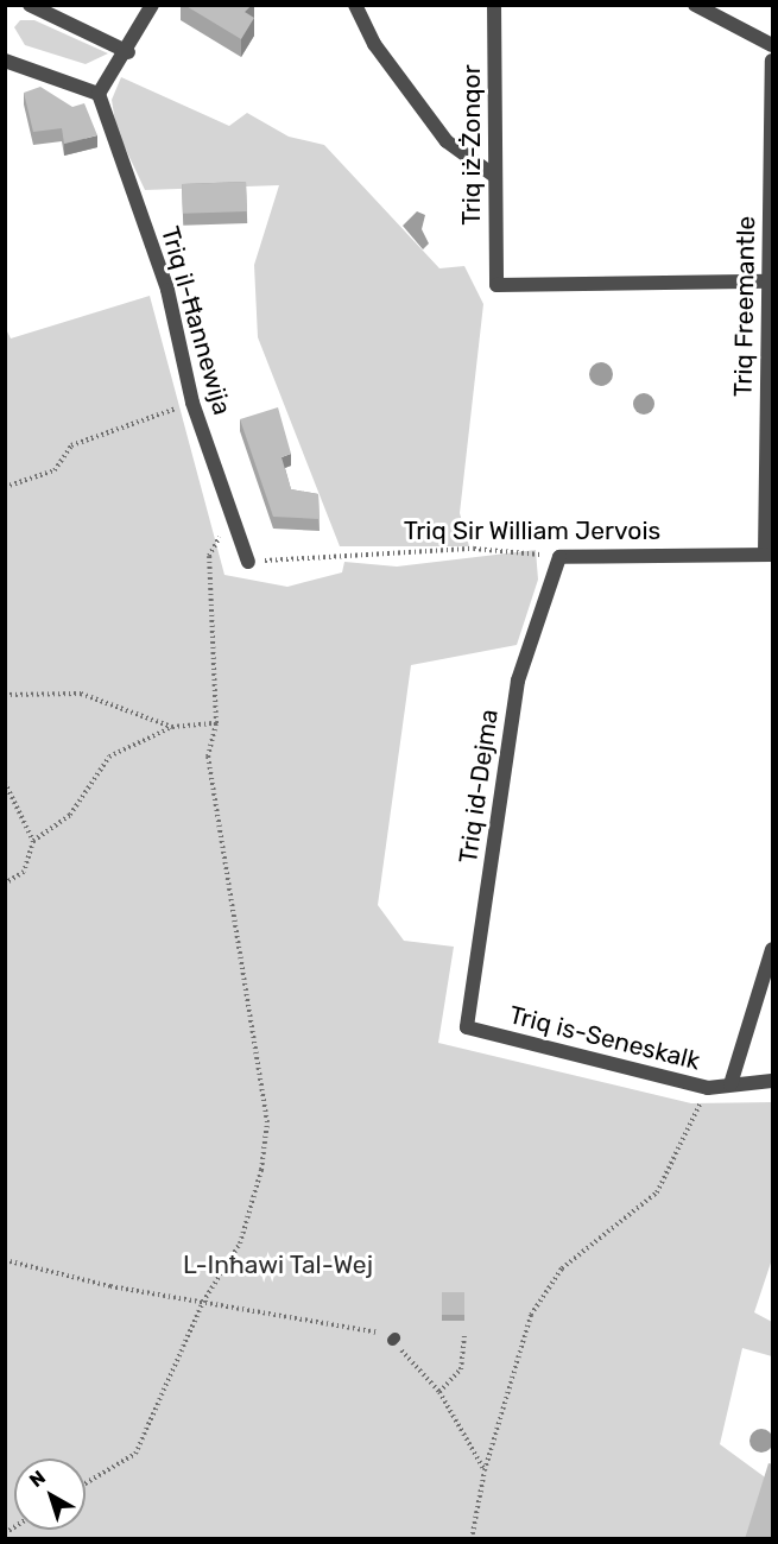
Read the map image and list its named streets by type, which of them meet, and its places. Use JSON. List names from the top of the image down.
{
  "streets": {
    "street": [
      "Triq iż-Żonqor",
      "Triq Freemantle",
      "Triq il-Ħannewija",
      "Triq Sir William Jervois",
      "Triq id-Dejma",
      "Triq is-Seneskalk"
    ]
  },
  "crossings": [
    ["Triq iż-Żonqor", "Triq Freemantle"],
    ["Triq Freemantle", "Triq Sir William Jervois"],
    ["Triq il-Ħannewija", "Triq Sir William Jervois"],
    ["Triq Sir William Jervois", "Triq id-Dejma"],
    ["Triq id-Dejma", "Triq is-Seneskalk"]
  ],
  "parks": ["L-Inħawi Tal-Wej"],
  "north": "top left"
}
